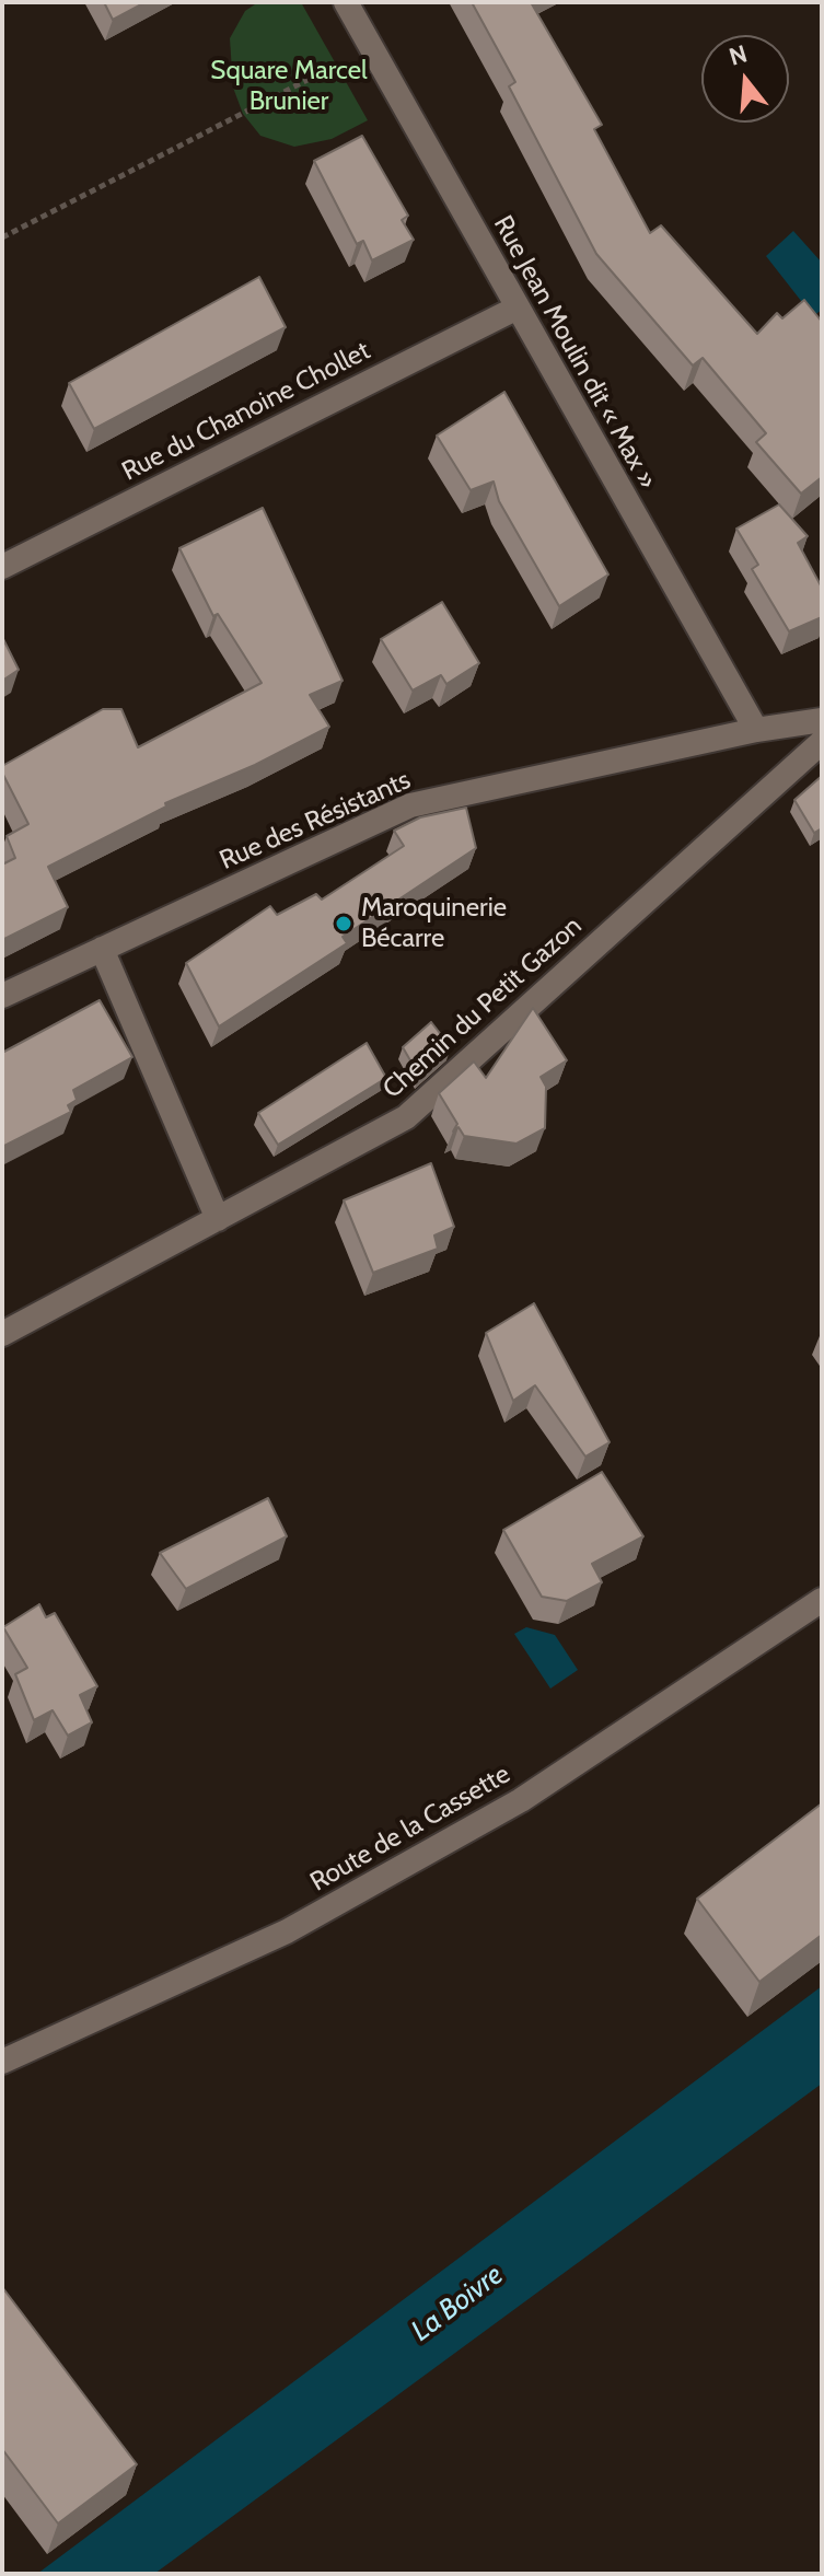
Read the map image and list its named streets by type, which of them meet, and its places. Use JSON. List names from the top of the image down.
{
  "streets": {
    "street": [
      "Rue Jean Moulin dit « Max »",
      "Rue du Chanoine Chollet",
      "Rue des Résistants",
      "Chemin du Petit Gazon",
      "Route de la Cassette"
    ]
  },
  "crossings": [
    ["Rue Jean Moulin dit « Max »", "Rue du Chanoine Chollet"],
    ["Rue Jean Moulin dit « Max »", "Rue des Résistants"]
  ],
  "water": ["La Boivre"],
  "parks": ["Square Marcel Brunier"],
  "places": ["Maroquinerie Bécarre"],
  "north": "top"
}
